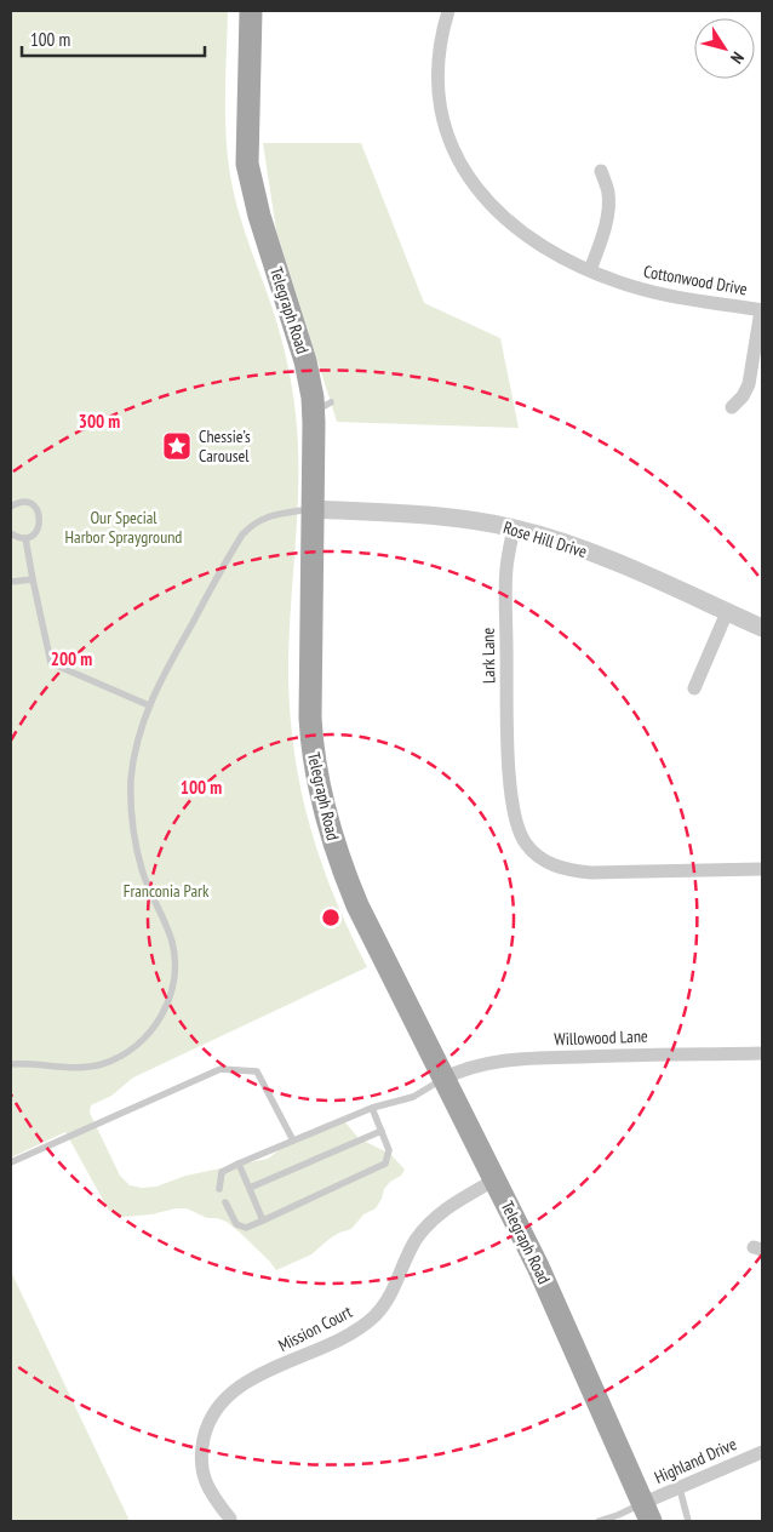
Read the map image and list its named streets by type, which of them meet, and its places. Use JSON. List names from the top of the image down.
{
  "streets": {
    "main road": ["Telegraph Road"],
    "street": [
      "Cottonwood Drive",
      "Rose Hill Drive",
      "Lark Lane",
      "Willowood Lane",
      "Mission Court",
      "Highland Drive"
    ]
  },
  "crossings": [
    ["Telegraph Road", "Rose Hill Drive"],
    ["Telegraph Road", "Willowood Lane"],
    ["Telegraph Road", "Mission Court"],
    ["Telegraph Road", "Highland Drive"],
    ["Rose Hill Drive", "Lark Lane"]
  ],
  "parks": ["Our Special Harbor Sprayground", "Franconia Park"],
  "places": {
    "place": ["Chessie’s Carousel"]
  },
  "scale_bar": "100 m",
  "north": "bottom right",
  "rings": ["300 m", "200 m", "100 m"]
}
